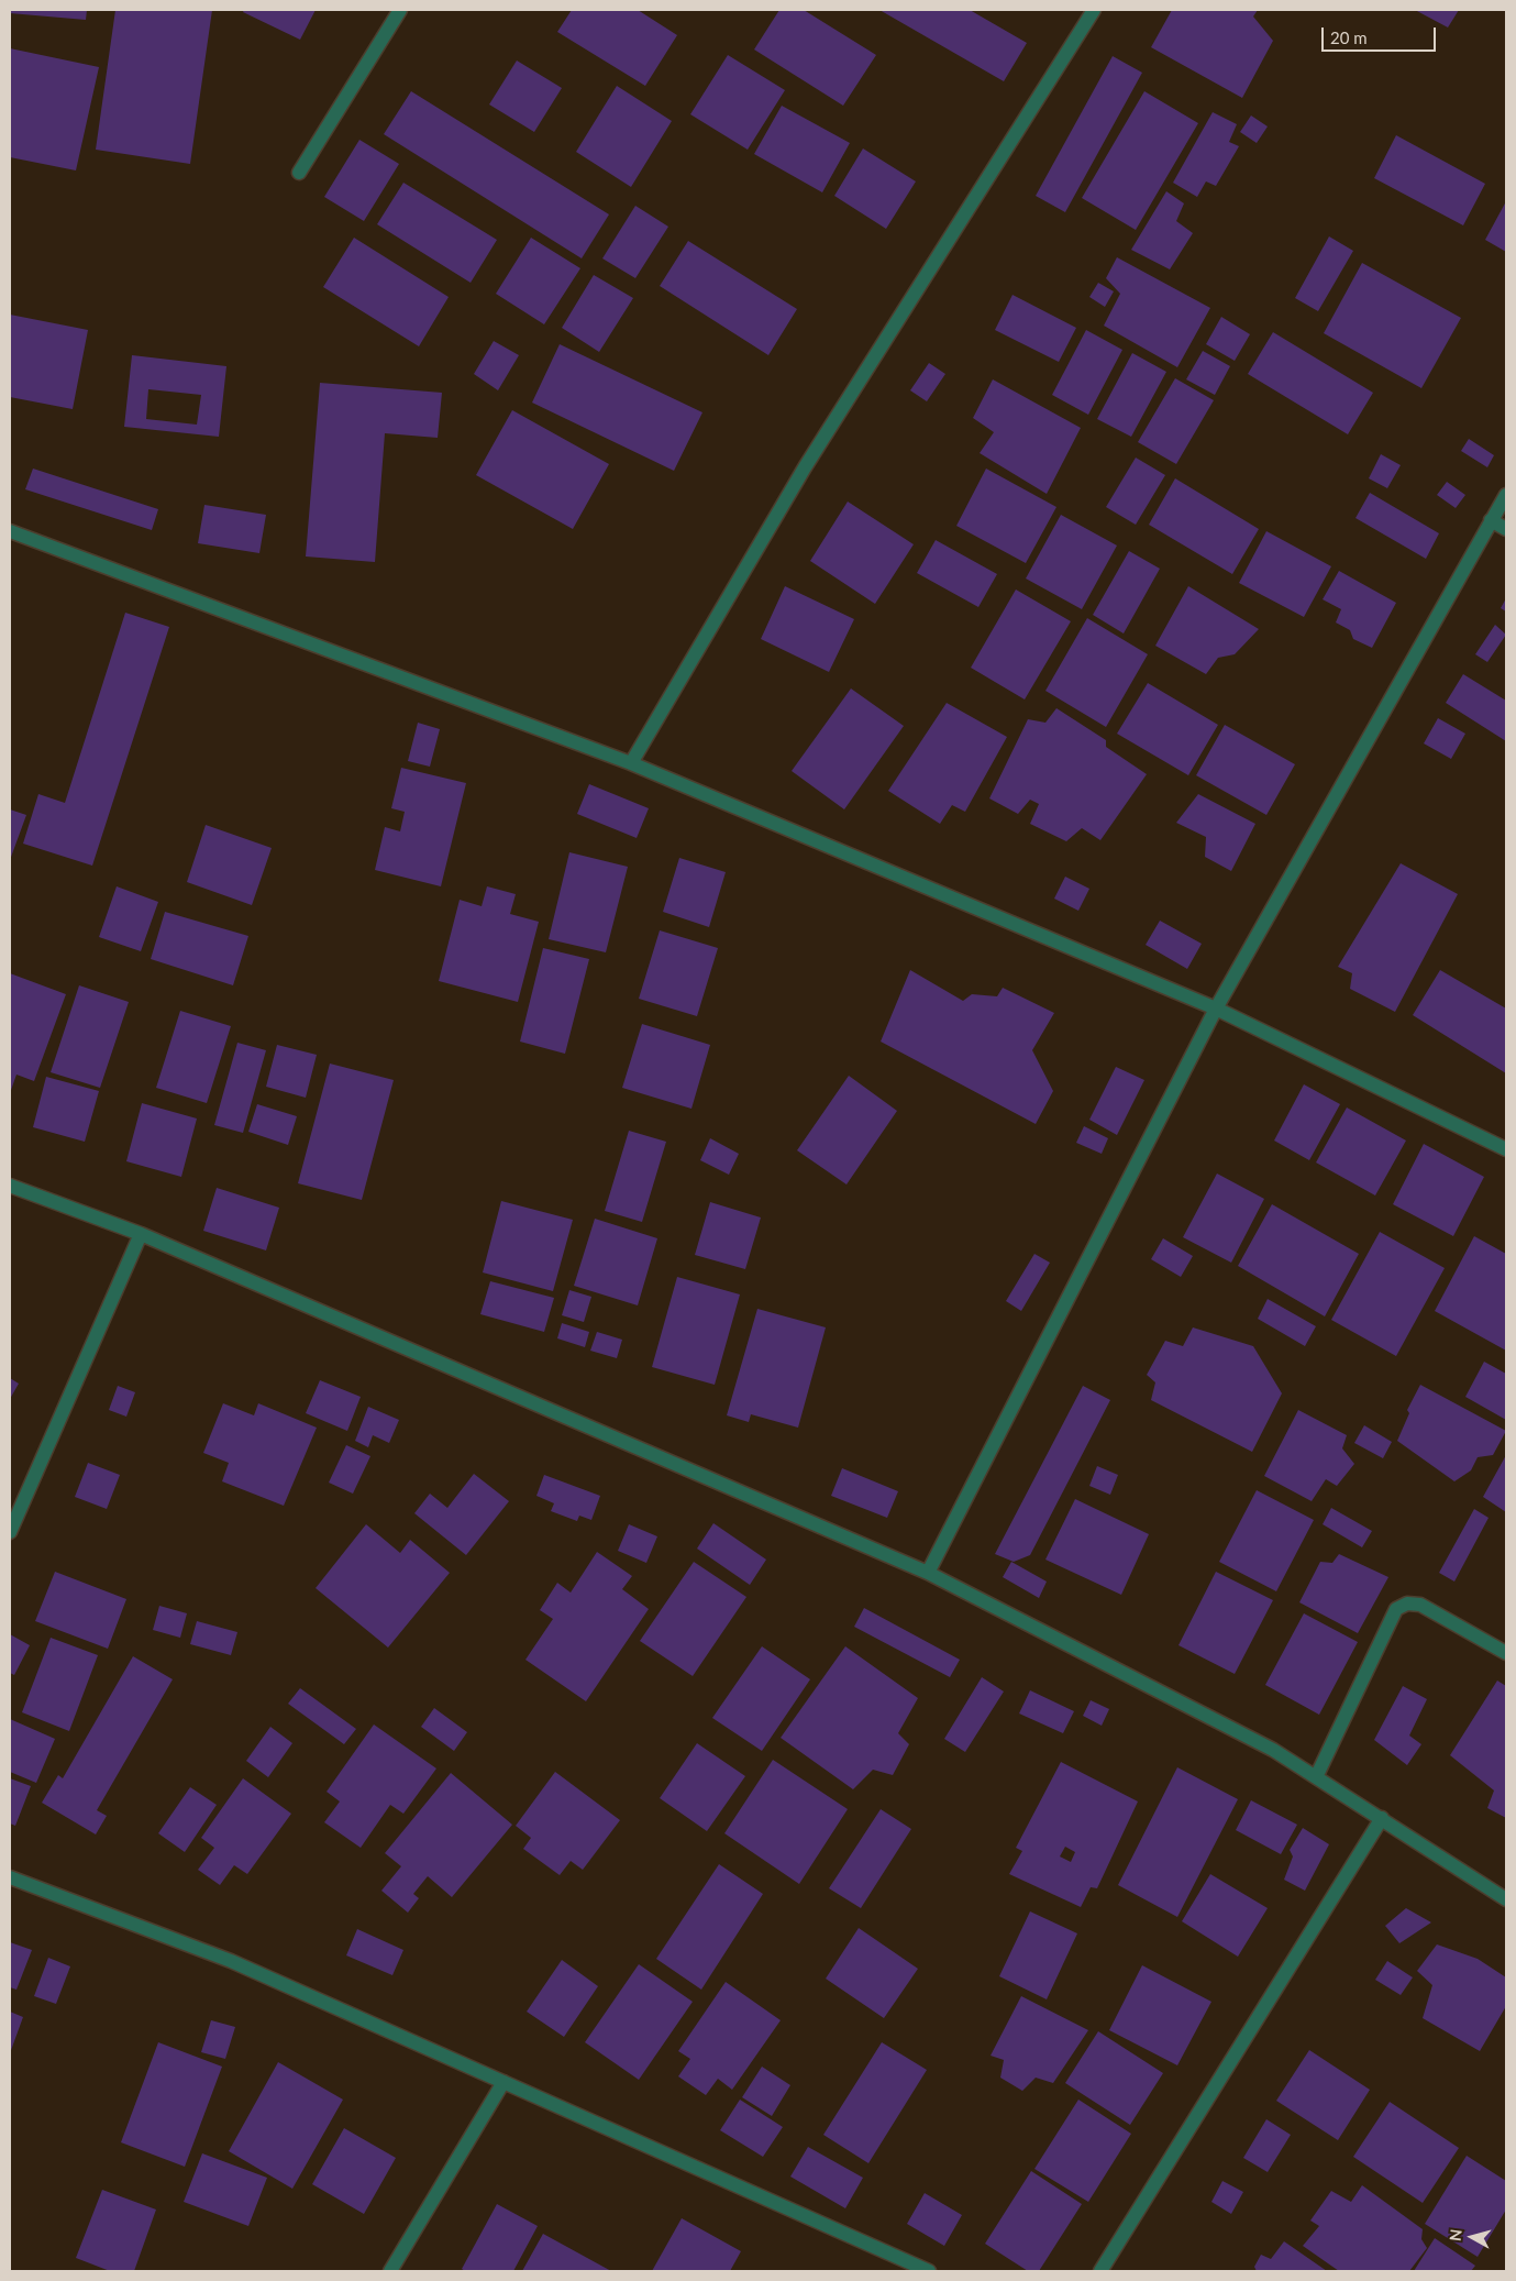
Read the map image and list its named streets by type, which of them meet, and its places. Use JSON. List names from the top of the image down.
{
  "scale_bar": "20 m",
  "north": "left"
}
